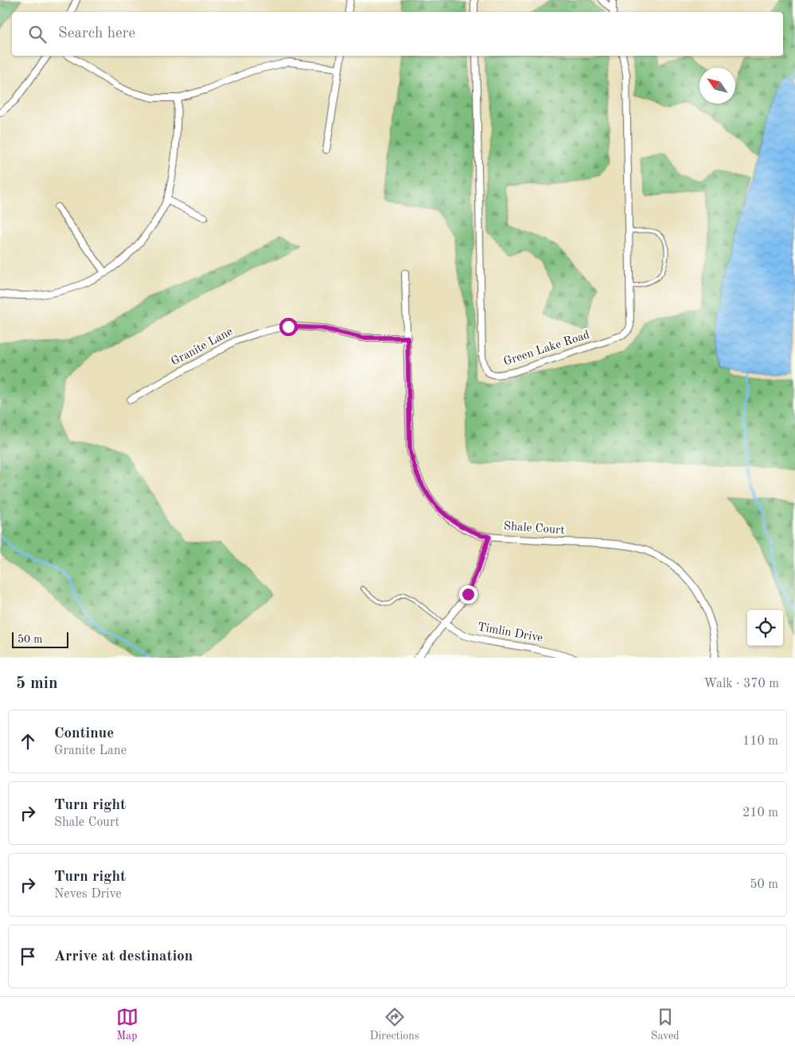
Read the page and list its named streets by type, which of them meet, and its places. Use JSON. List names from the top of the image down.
{
  "streets": {
    "street": [
      "Granite Lane",
      "Green Lake Road",
      "Shale Court",
      "Timlin Drive"
    ]
  },
  "crossings": [
    ["Granite Lane", "Shale Court"]
  ],
  "scale_bar": "50 m",
  "north": "top left",
  "page": {
    "search": "Search here",
    "scale": "50 m",
    "heading": ["5 min", "Walk · 370 m"],
    "list": [
      ["Continue", "Granite Lane", "110 m"],
      ["Turn right", "Shale Court", "210 m"],
      ["Turn right", "Neves Drive", "50 m"],
      "Arrive at destination"
    ],
    "nav": ["Map", "Directions", "Saved"]
  }
}
